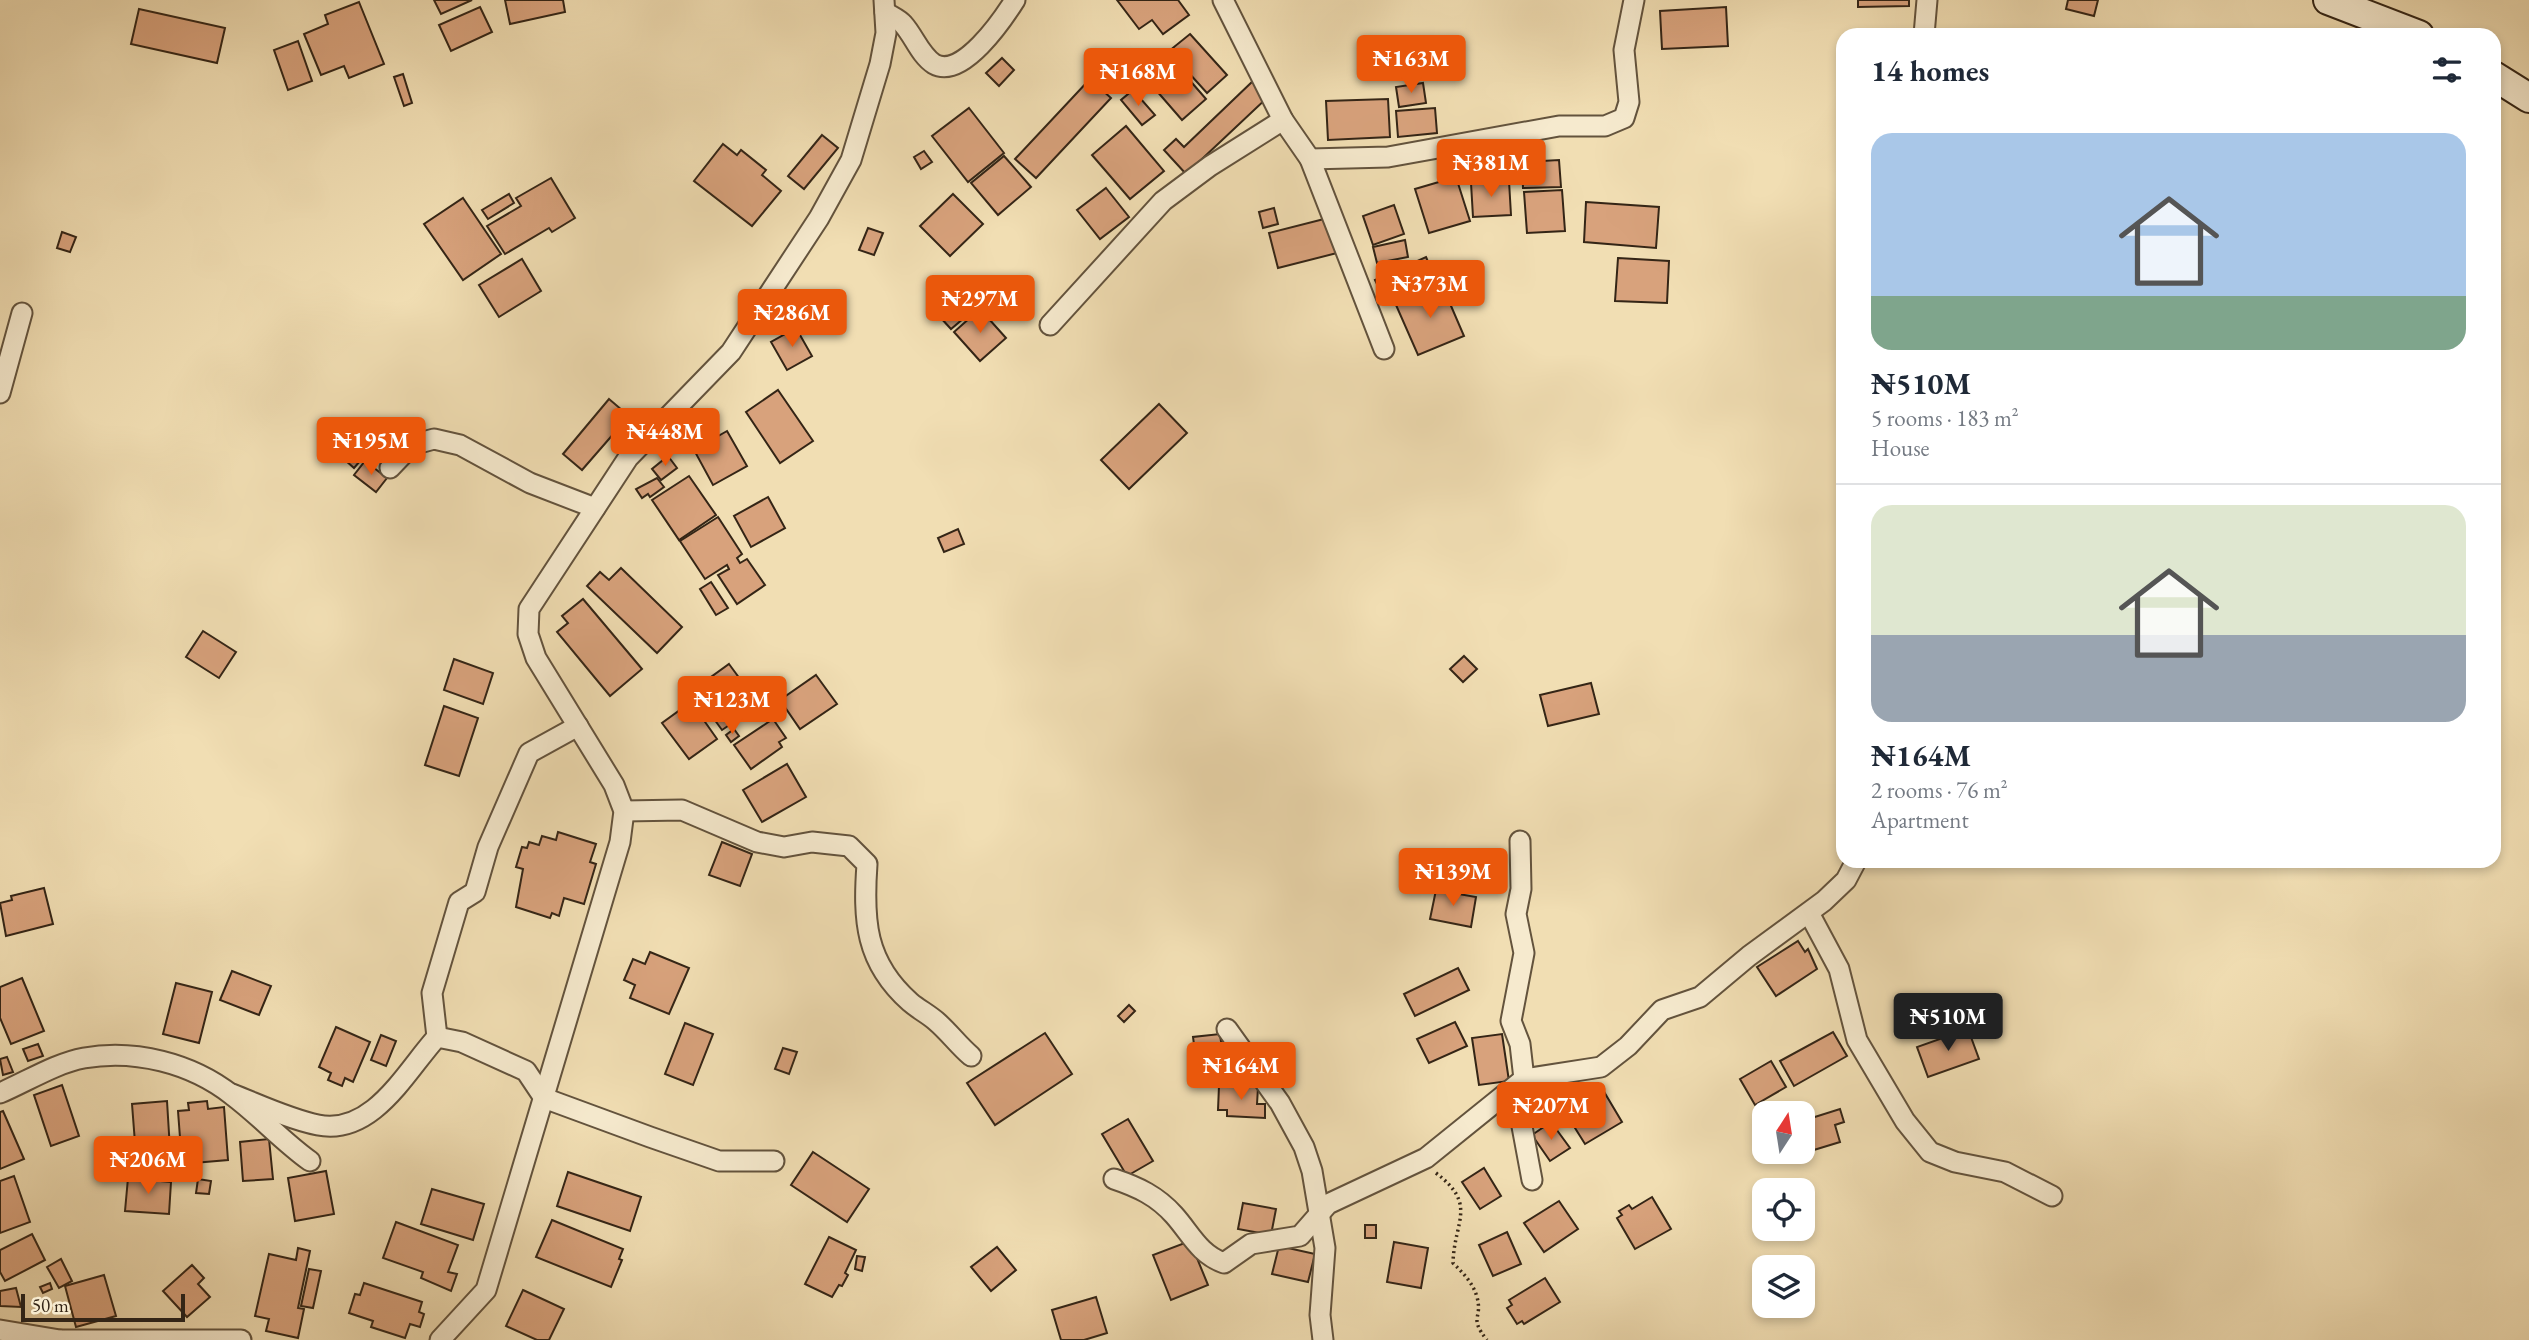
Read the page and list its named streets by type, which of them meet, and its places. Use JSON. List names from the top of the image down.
{
  "scale_bar": "50 m",
  "north": "top",
  "page": {
    "heading": "14 homes",
    "price": [
      "₦163M",
      "₦168M",
      "₦381M",
      "₦373M",
      "₦297M",
      "₦286M",
      "₦448M",
      "₦195M",
      "₦123M",
      "₦139M",
      "₦510M",
      "₦164M",
      "₦207M",
      "₦206M"
    ],
    "list": [
      {
        "name": "₦510M",
        "note": "5 rooms · 183 m² · House"
      },
      {
        "name": "₦164M",
        "note": "2 rooms · 76 m² · Apartment"
      }
    ],
    "scale": "50 m"
  }
}
